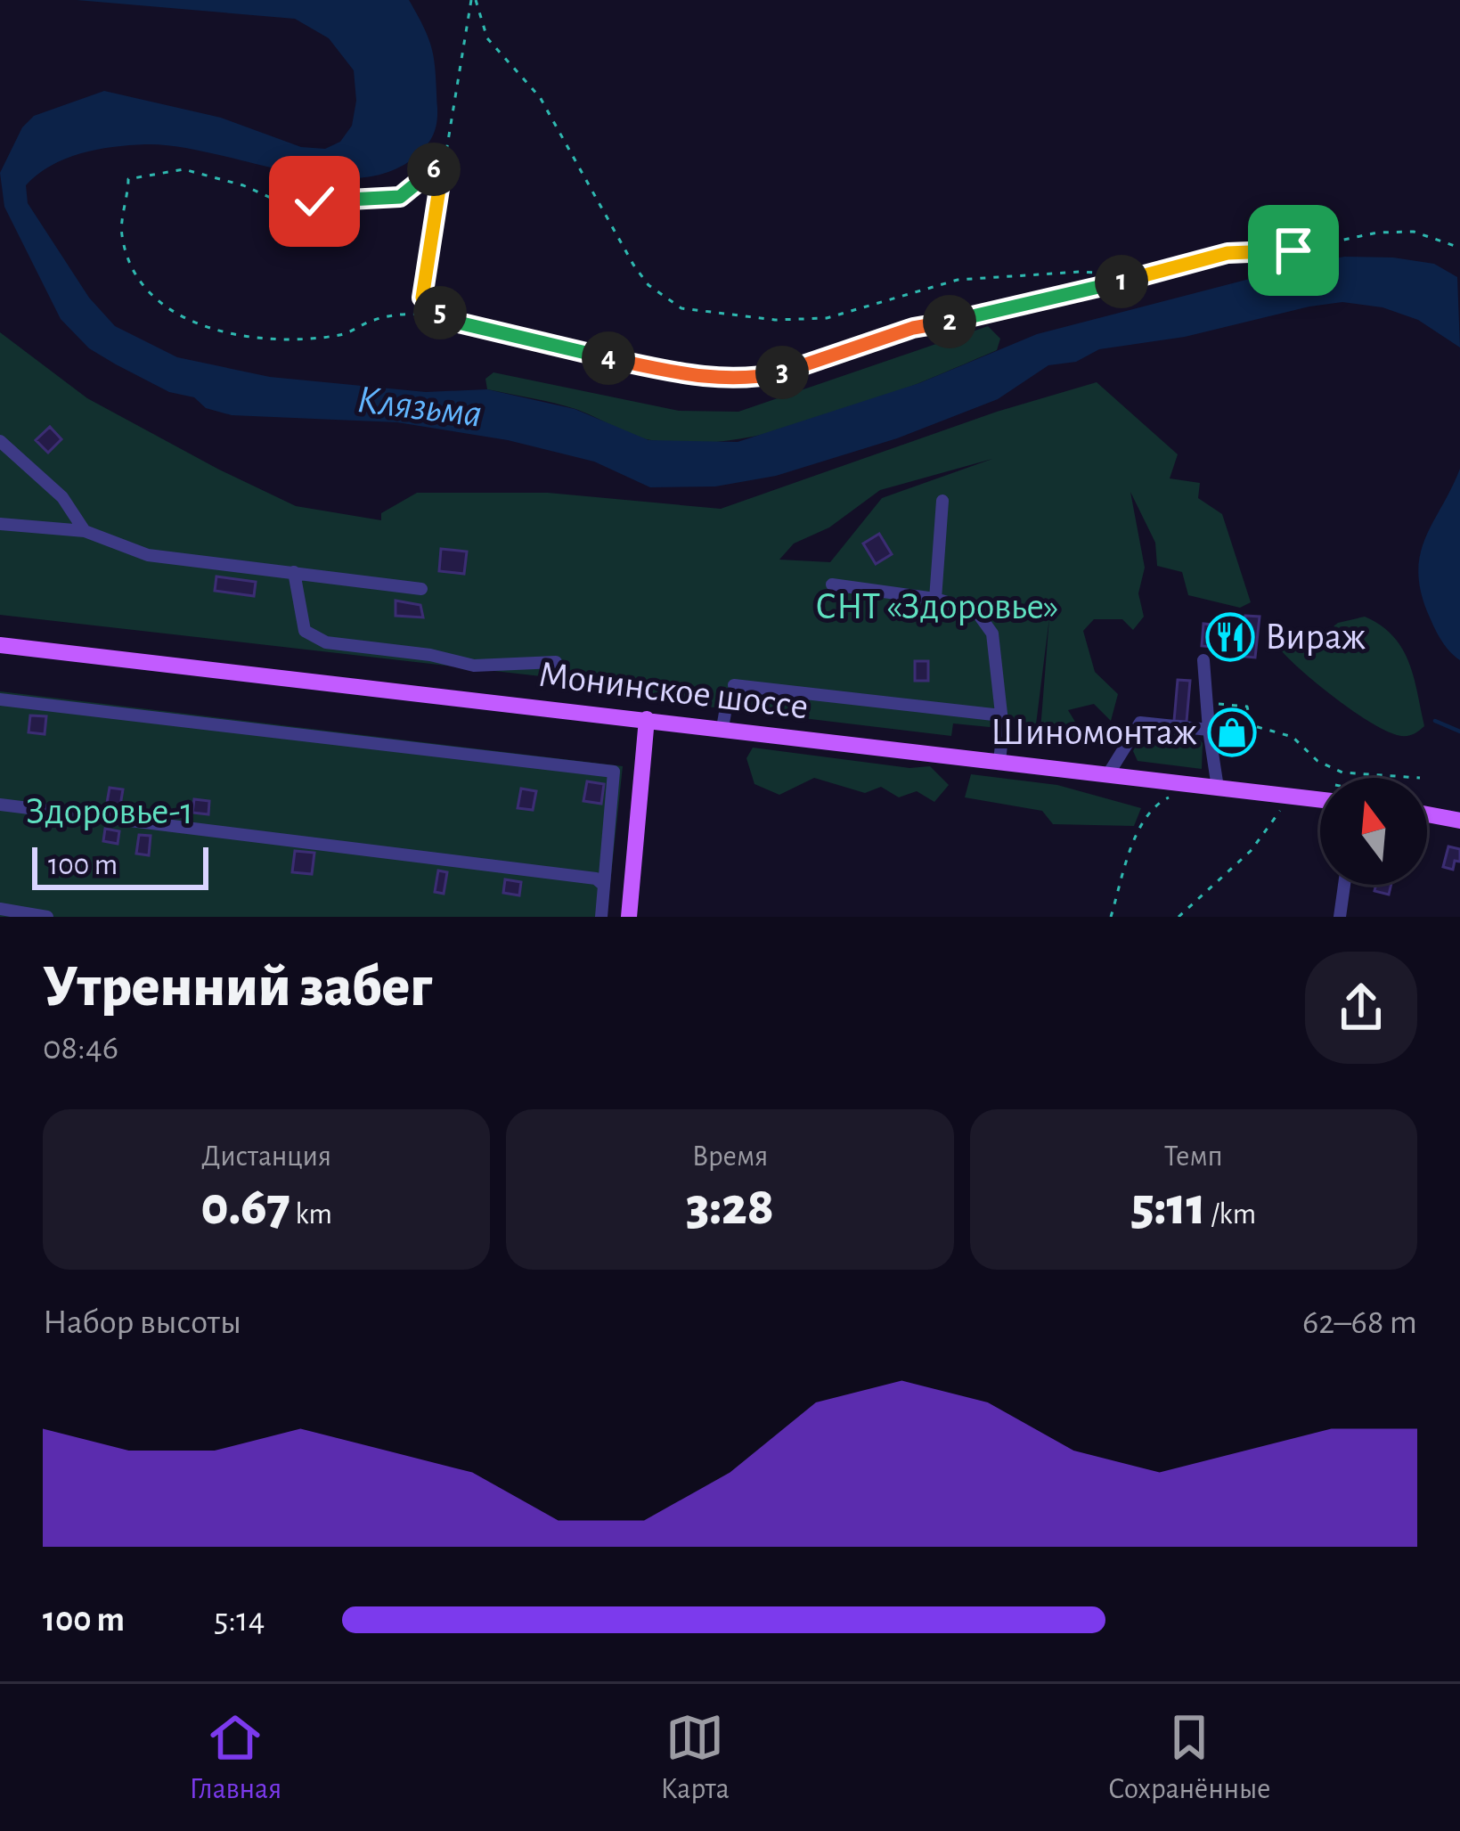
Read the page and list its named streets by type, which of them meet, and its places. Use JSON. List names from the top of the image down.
{
  "streets": {
    "main road": ["Монинское шоссе"]
  },
  "water": ["Клязьма"],
  "parks": ["СНТ «Здоровье»", "Здоровье-1"],
  "places": {
    "restaurant": ["Вираж"],
    "shop": ["Шиномонтаж"]
  },
  "scale_bar": "100 m",
  "north": "top",
  "page": {
    "pins": [
      "6",
      "1",
      "5",
      "2",
      "4",
      "3"
    ],
    "scale": "100 m",
    "heading": ["Утренний забег", "08:46"],
    "stats": [
      ["Дистанция", "0.67 km"],
      ["Время", "3:28"],
      ["Темп", "5:11 /km"]
    ],
    "chart": ["Набор высоты", "62–68 m"],
    "list": [
      {
        "name": "100 m",
        "note": "5:14"
      }
    ],
    "tabs": ["Главная", "Карта", "Сохранённые"]
  }
}
